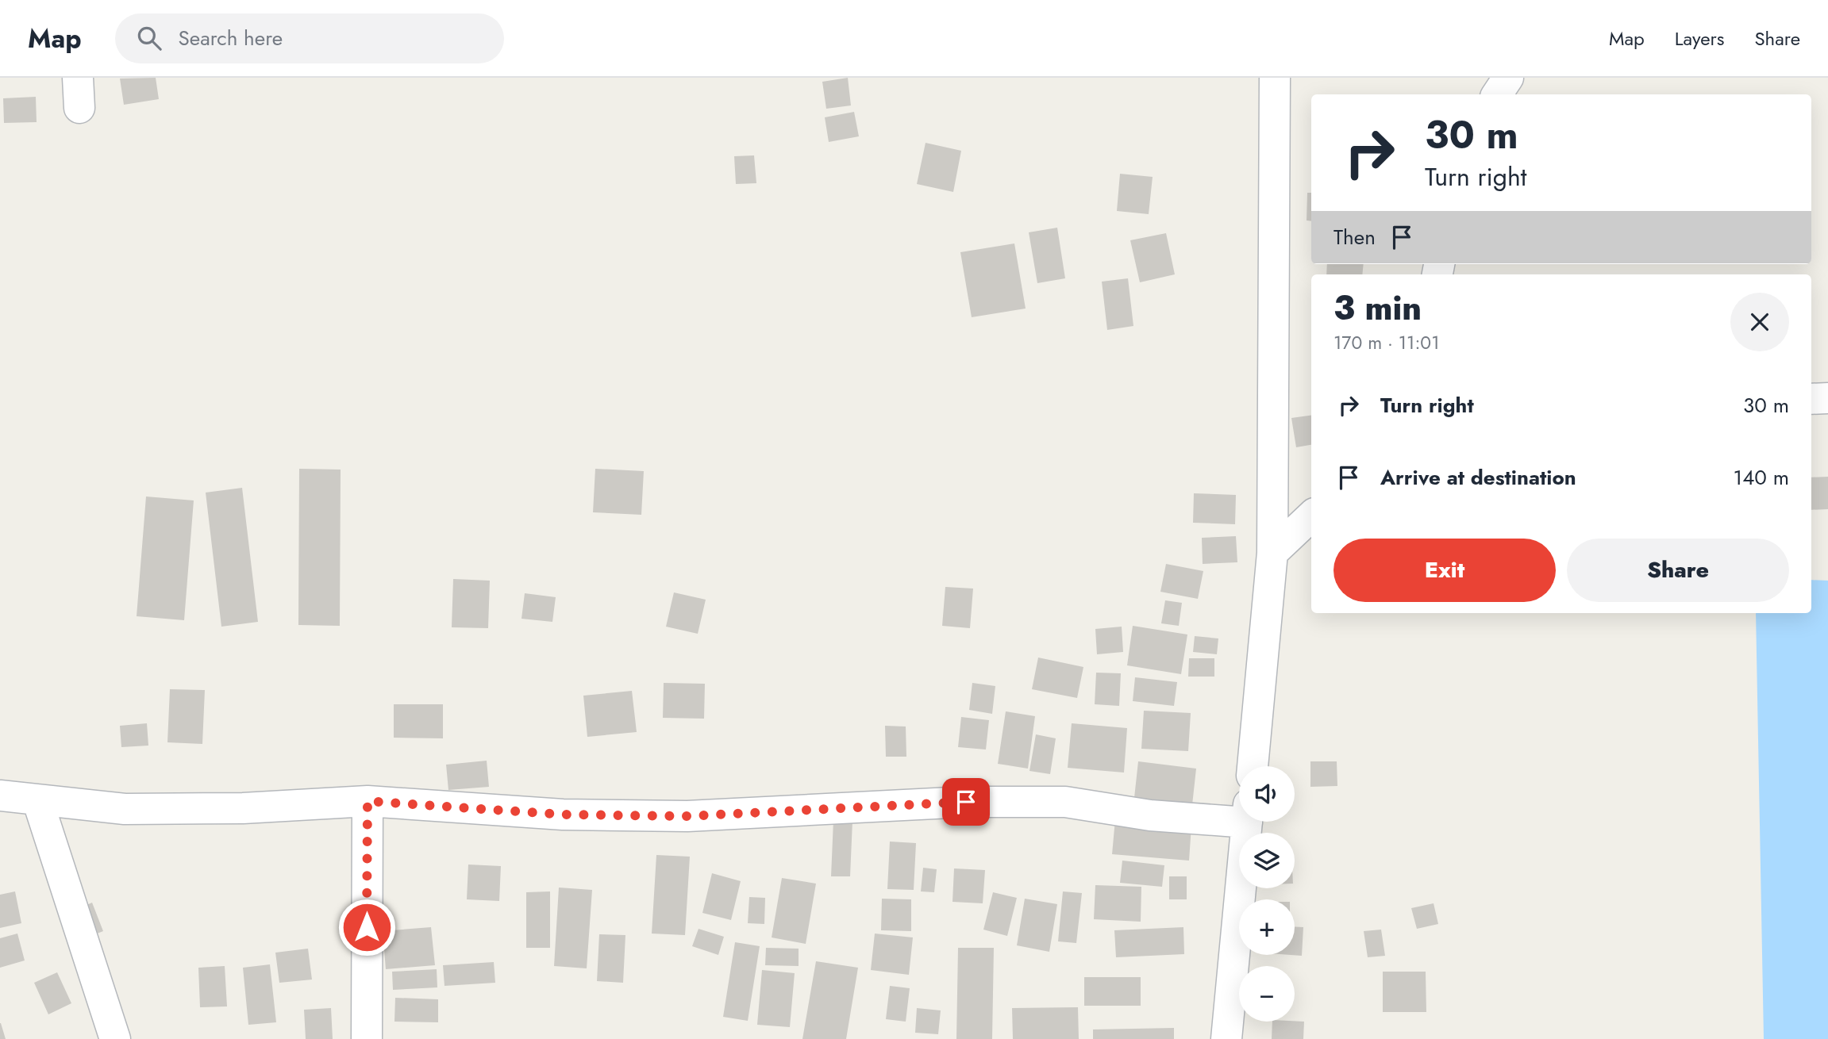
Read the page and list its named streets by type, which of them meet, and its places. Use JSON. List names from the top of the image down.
{
  "page": {
    "header": "Map",
    "search": "Search here",
    "nav": ["Map", "Layers", "Share"],
    "turn": ["30 m", "Turn right"],
    "then": "Then",
    "heading": ["3 min", "170 m · 11:01"],
    "list": [
      {
        "name": "Turn right",
        "value": "30 m"
      },
      {
        "name": "Arrive at destination",
        "value": "140 m"
      }
    ],
    "buttons": ["Exit", "Share"],
    "map_buttons": ["+", "−"]
  }
}
